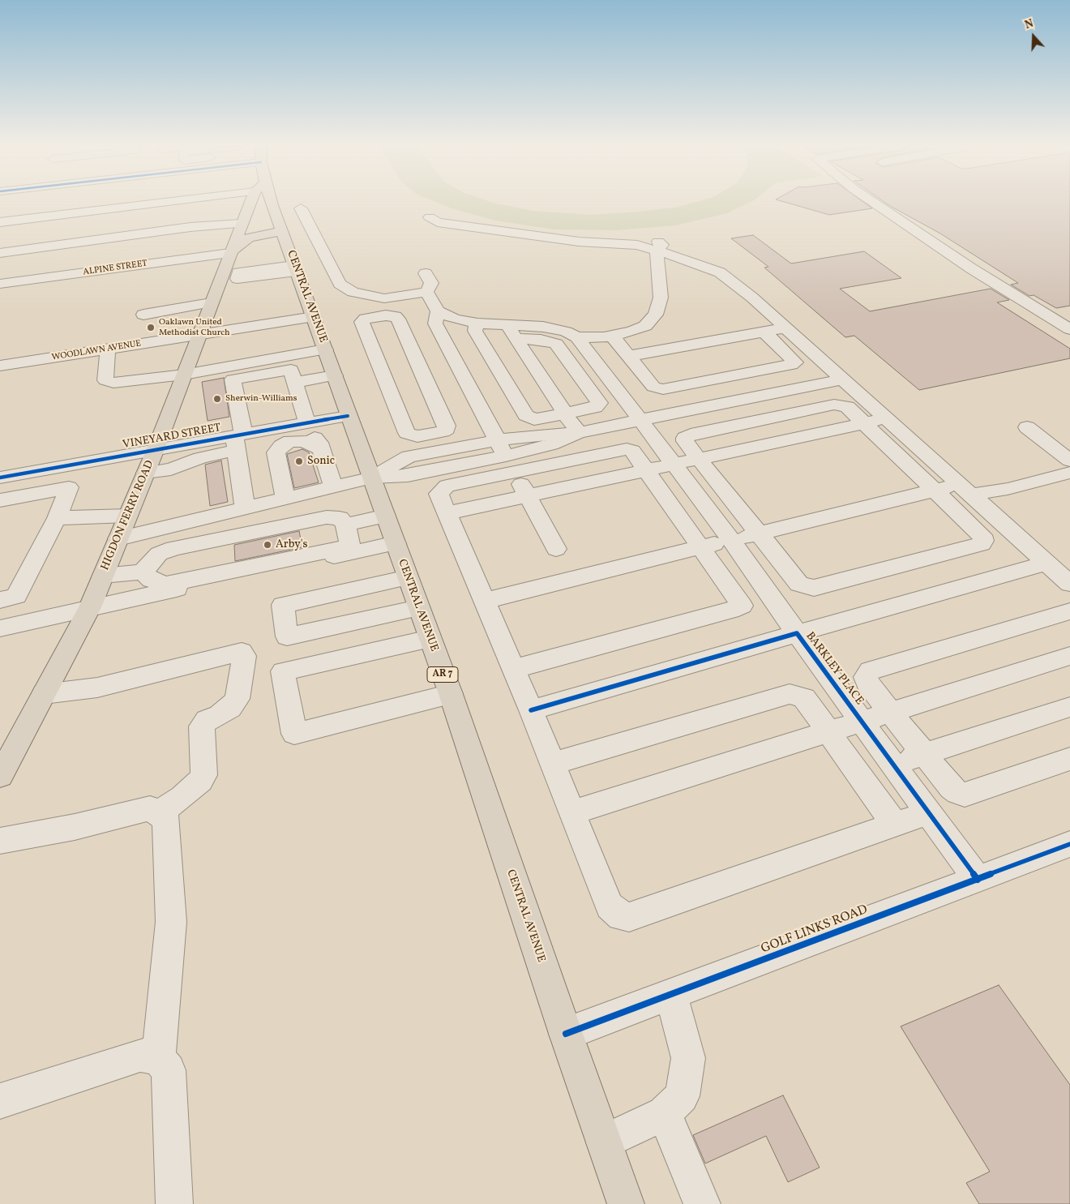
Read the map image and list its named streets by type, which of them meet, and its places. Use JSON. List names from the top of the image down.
{
  "streets": {
    "main road": ["CENTRAL AVENUE", "HIGDON FERRY ROAD", "AR 7"],
    "street": [
      "ALPINE STREET",
      "WOODLAWN AVENUE",
      "VINEYARD STREET",
      "BARKLEY PLACE",
      "GOLF LINKS ROAD"
    ]
  },
  "crossings": [
    ["ALPINE STREET", "HIGDON FERRY ROAD"],
    ["CENTRAL AVENUE", "VINEYARD STREET"],
    ["CENTRAL AVENUE", "GOLF LINKS ROAD"],
    ["WOODLAWN AVENUE", "HIGDON FERRY ROAD"],
    ["VINEYARD STREET", "HIGDON FERRY ROAD"],
    ["BARKLEY PLACE", "GOLF LINKS ROAD"]
  ],
  "places": [
    "Oaklawn United Methodist Church",
    "Sherwin-Williams",
    "Sonic",
    "Arby's"
  ],
  "north": "top"
}
